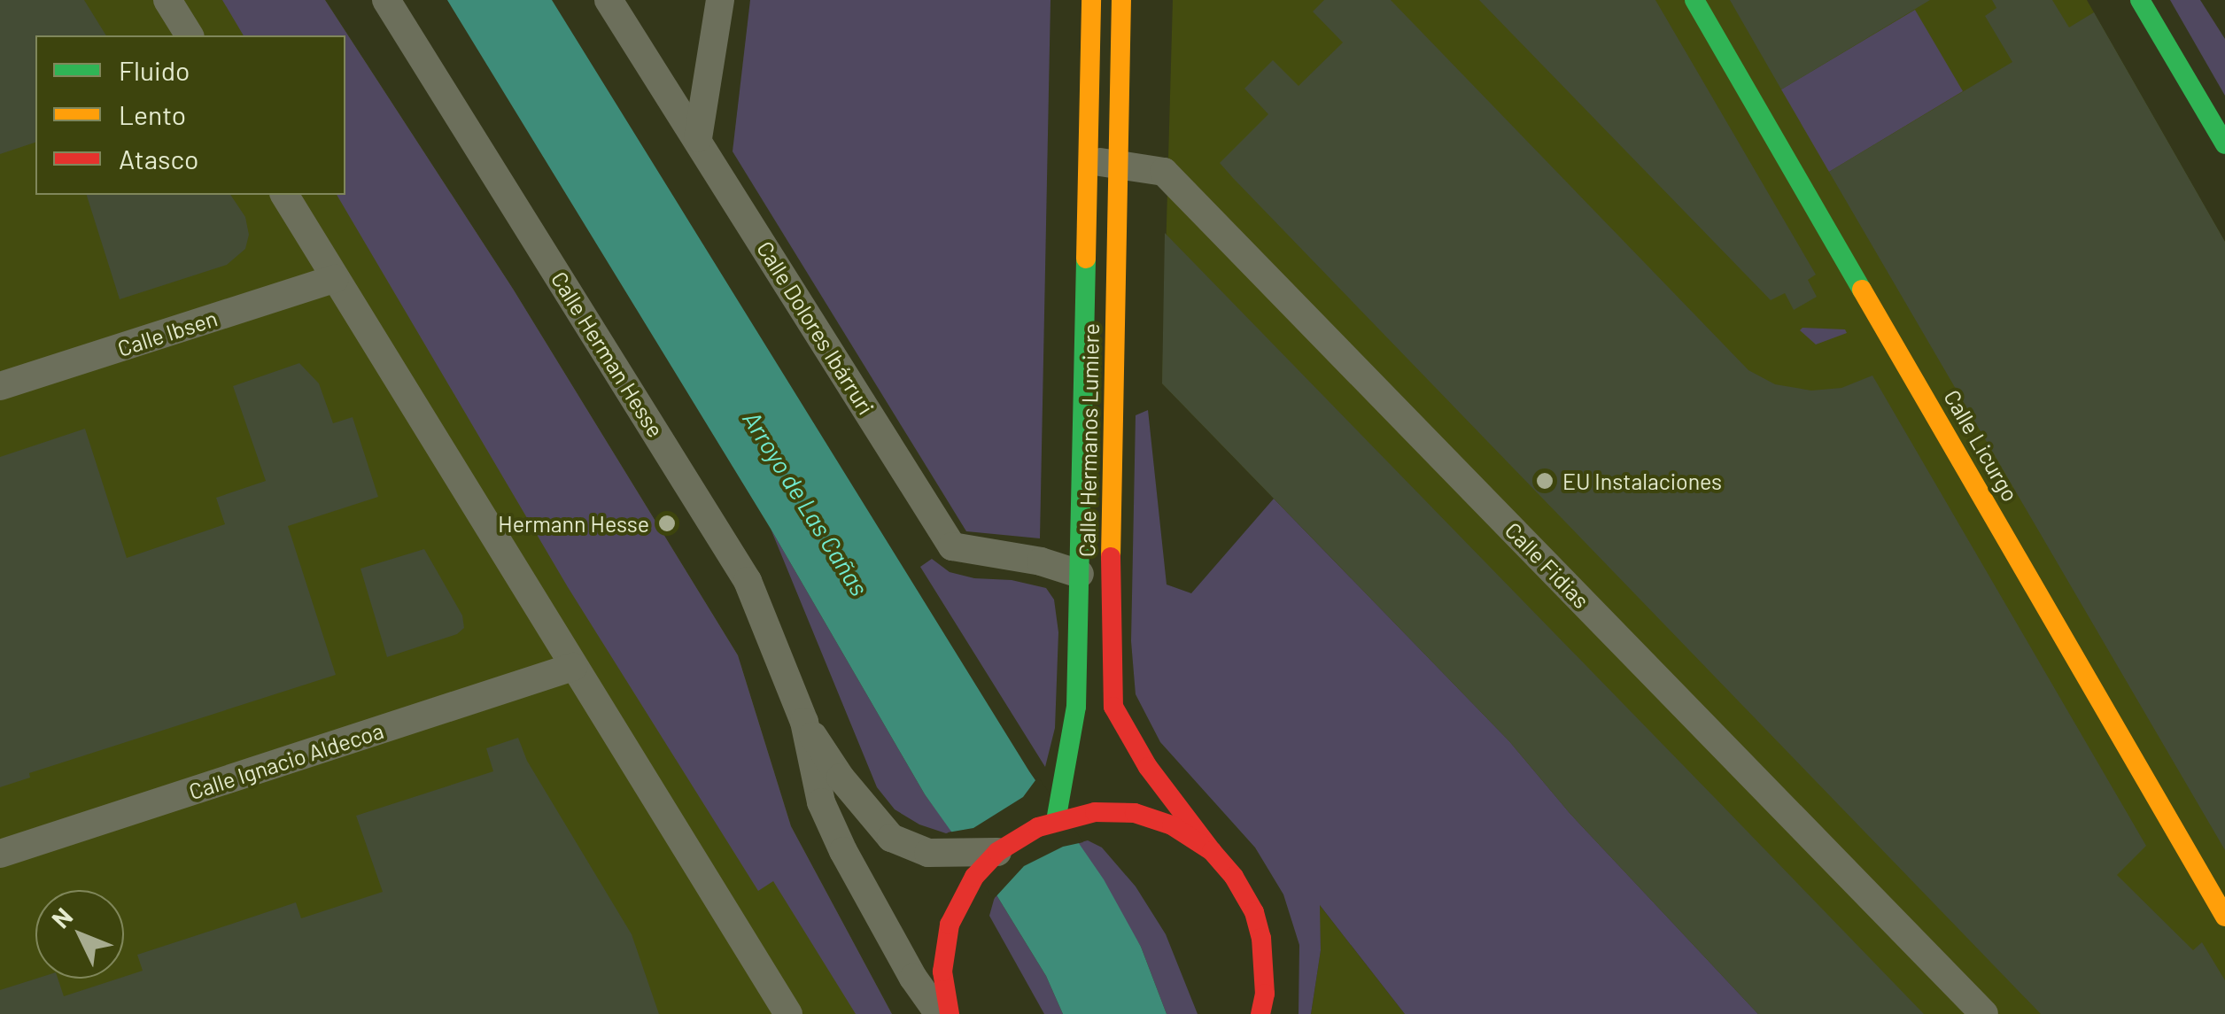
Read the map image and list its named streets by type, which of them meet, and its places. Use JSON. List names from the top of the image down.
{
  "streets": {
    "main road": ["Calle Hermanos Lumiere", "Calle Licurgo"],
    "street": [
      "Calle Dolores Ibárruri",
      "Calle Ibsen",
      "Calle Herman Hesse",
      "Calle Fidias",
      "Calle Ignacio Aldecoa"
    ]
  },
  "crossings": [
    ["Calle Dolores Ibárruri", "Calle Hermanos Lumiere"],
    ["Calle Hermanos Lumiere", "Calle Fidias"]
  ],
  "water": ["Arroyo de Las Cañas"],
  "places": ["EU Instalaciones", "Hermann Hesse"],
  "legend": ["Fluido", "Lento", "Atasco"],
  "north": "top left"
}
